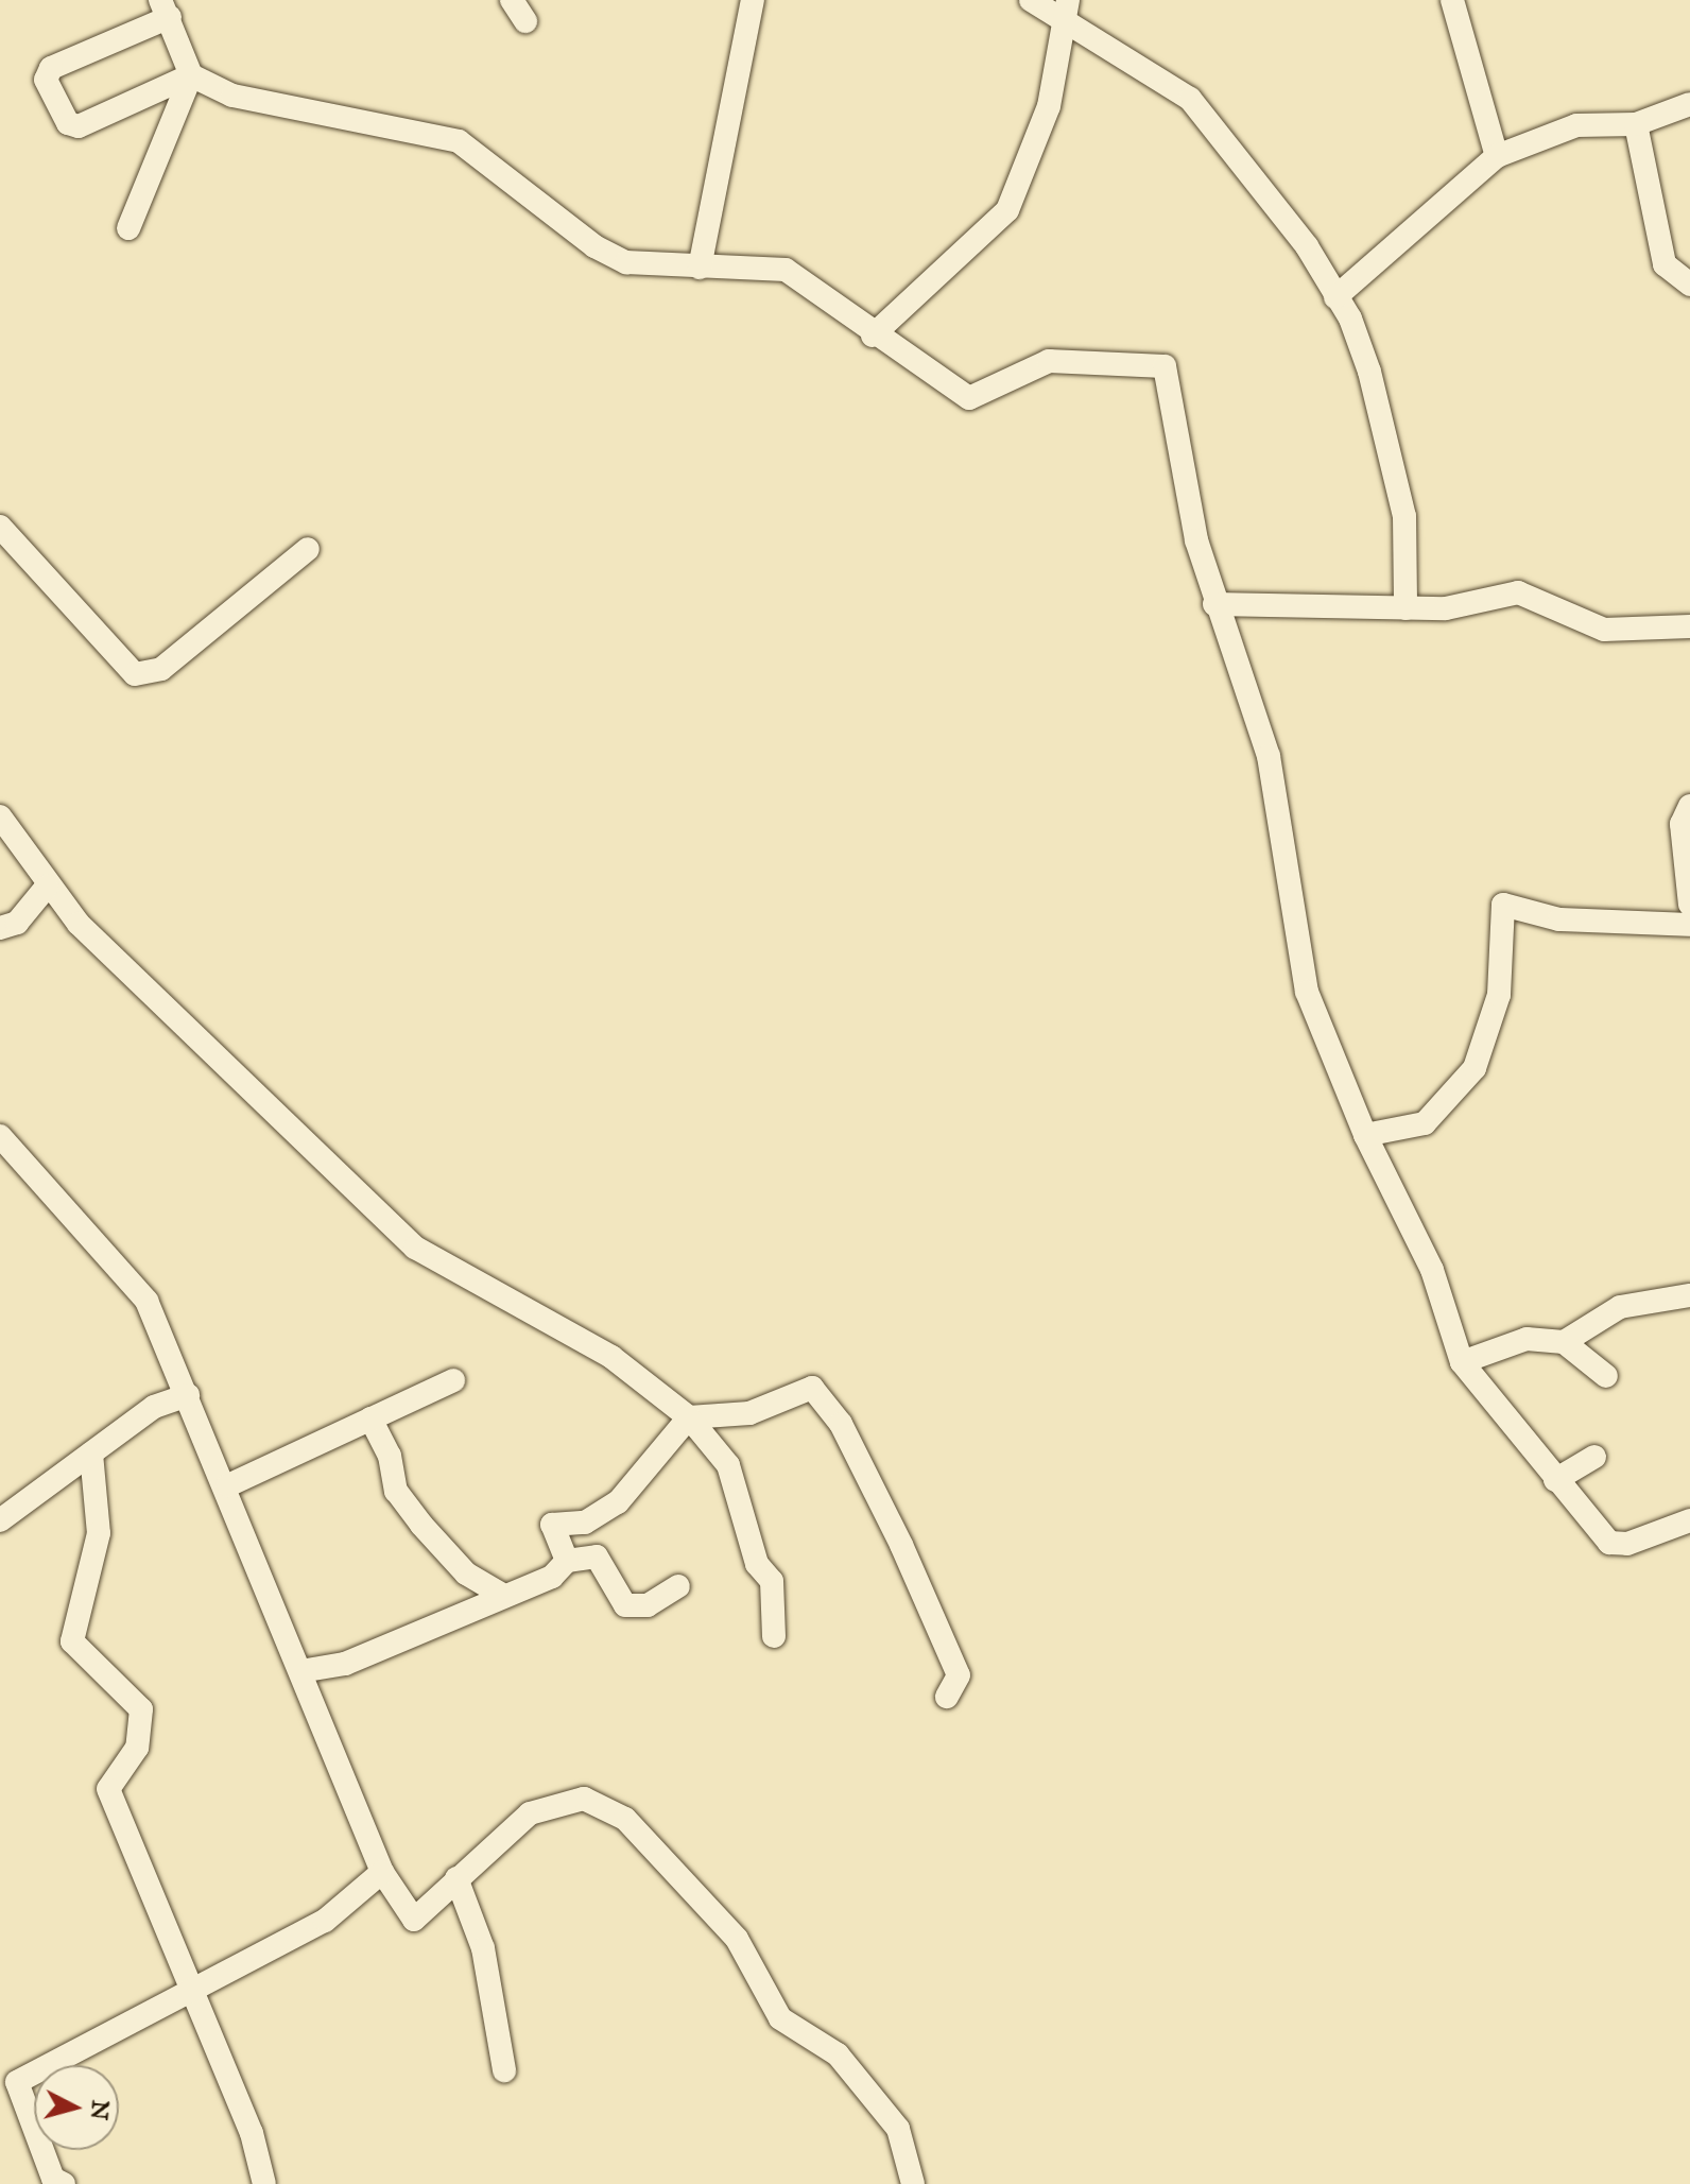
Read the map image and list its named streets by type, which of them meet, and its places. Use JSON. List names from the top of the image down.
{
  "north": "right"
}
